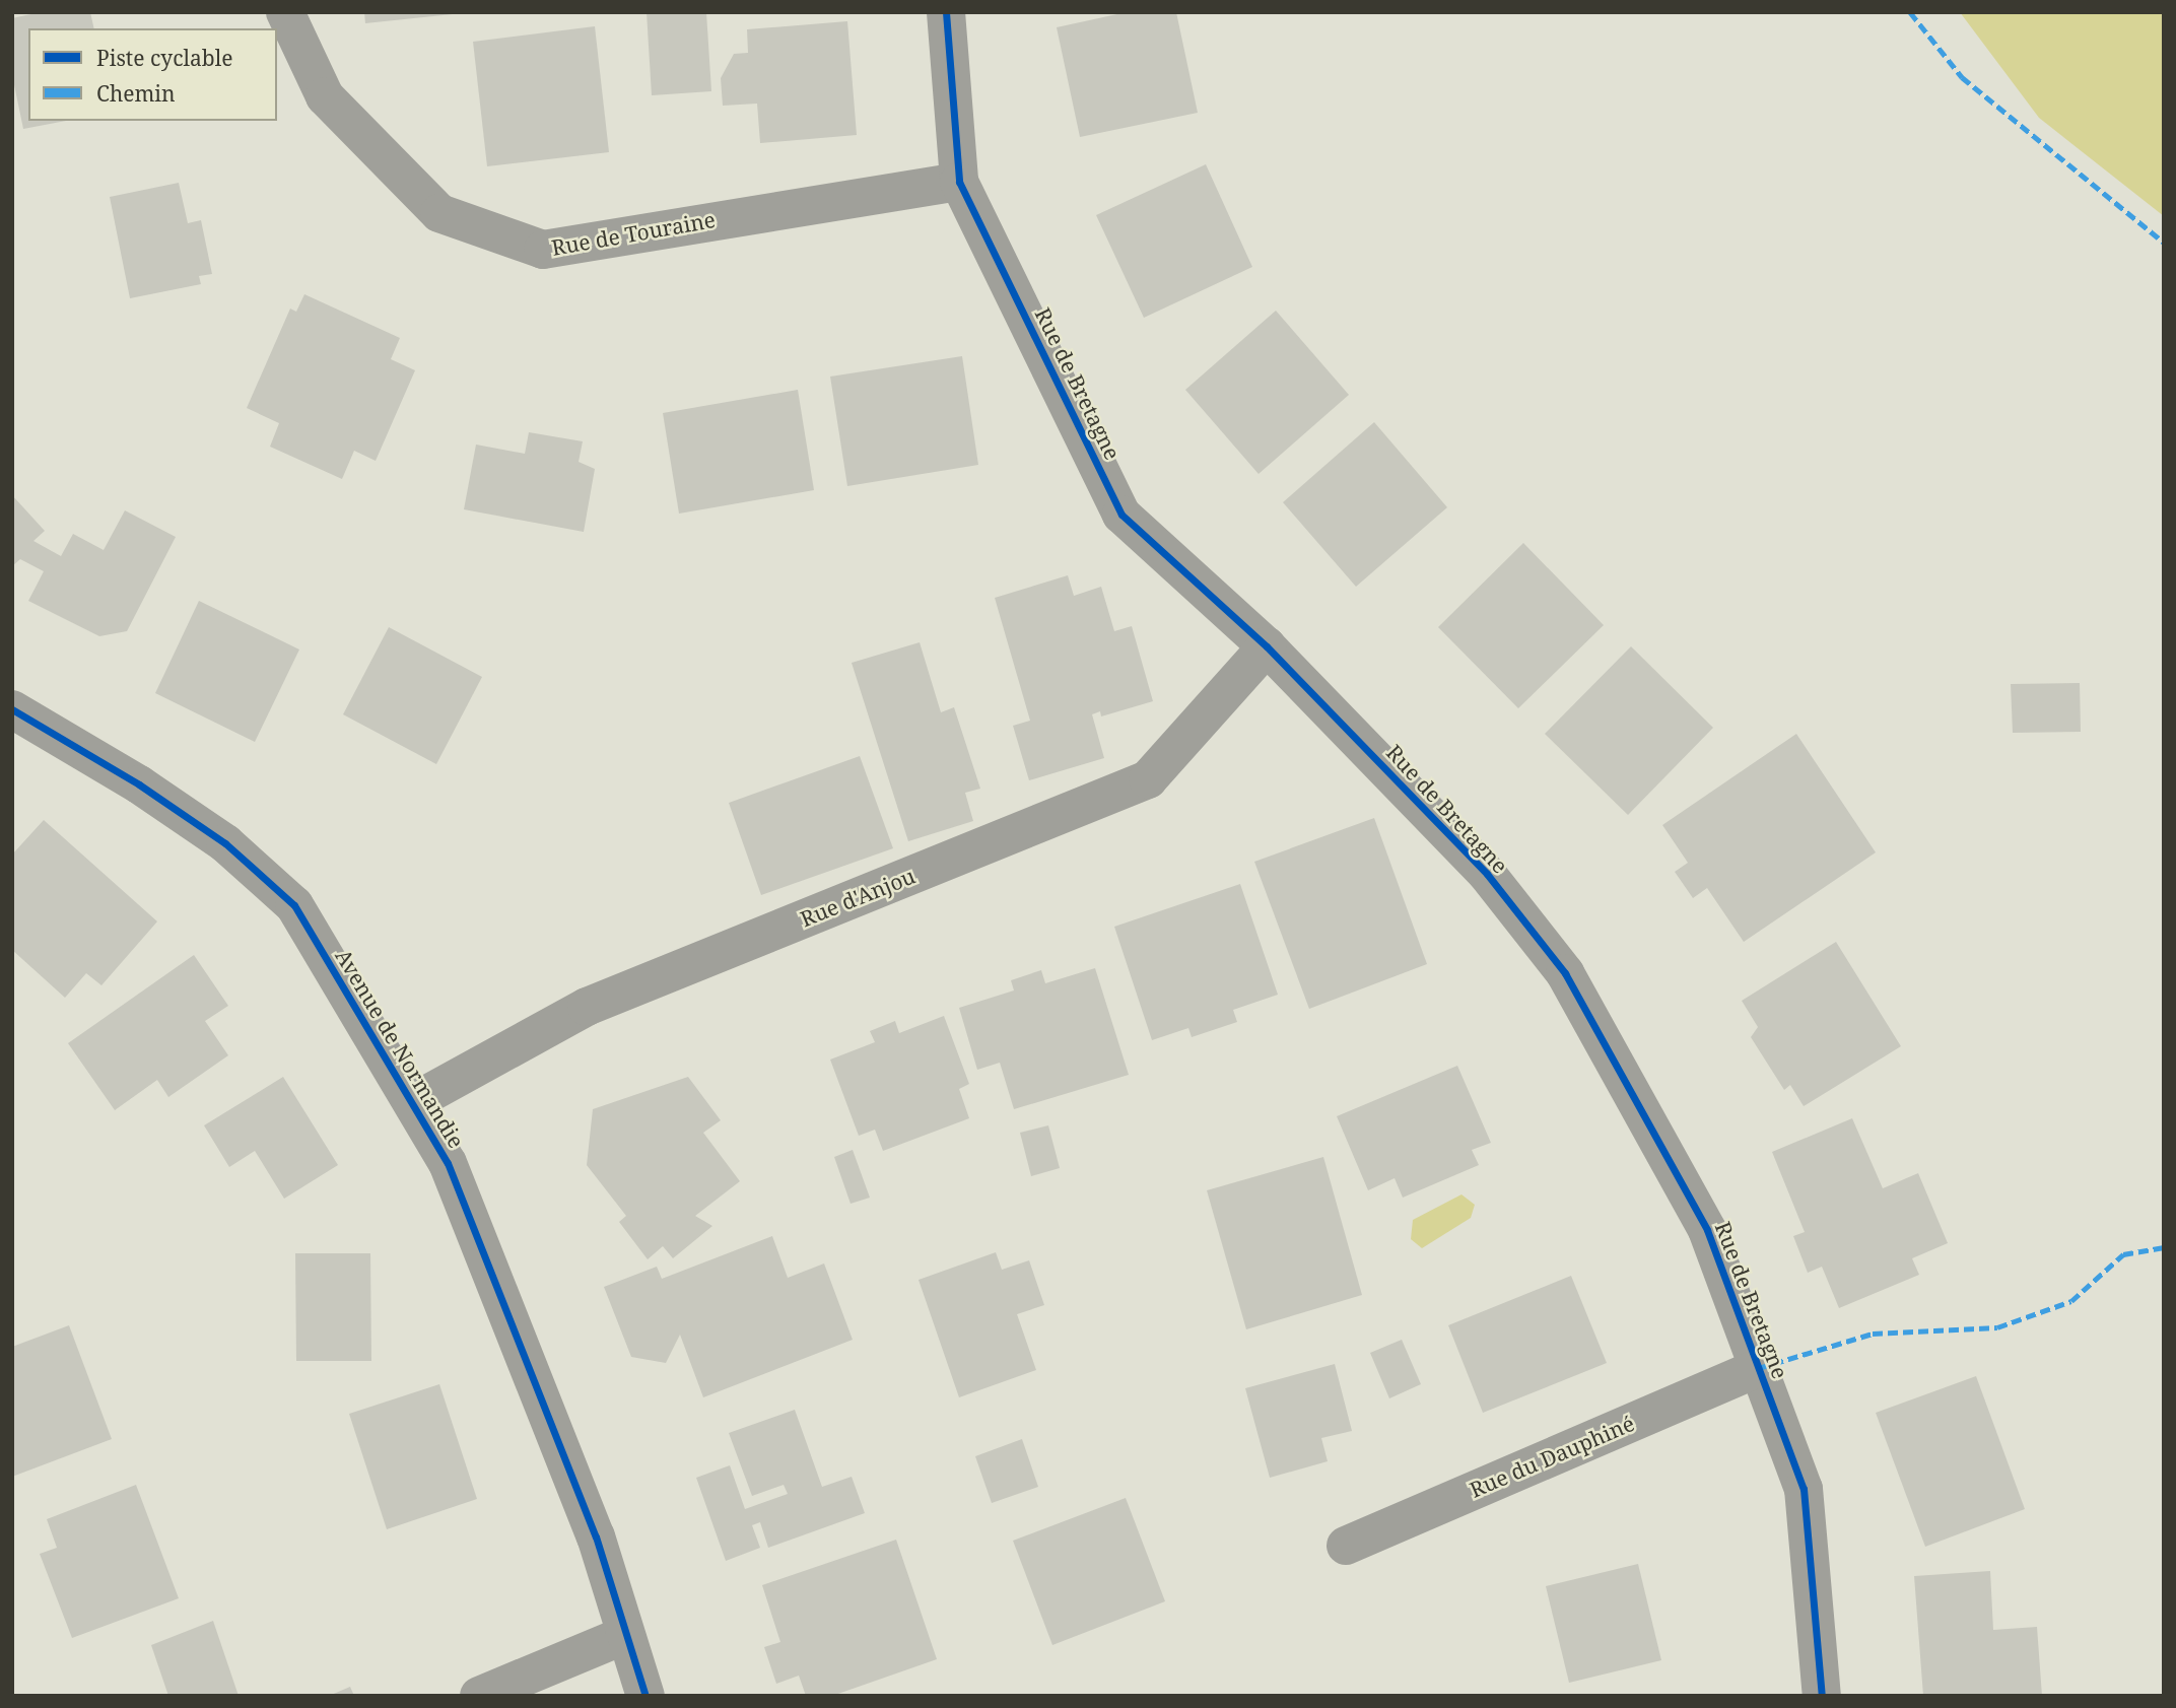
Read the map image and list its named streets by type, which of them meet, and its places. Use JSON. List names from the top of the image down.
{
  "streets": {
    "street": [
      "Rue de Touraine",
      "Rue de Bretagne",
      "Rue d'Anjou",
      "Avenue de Normandie",
      "Rue du Dauphiné"
    ]
  },
  "crossings": [
    ["Rue de Touraine", "Rue de Bretagne"],
    ["Rue de Bretagne", "Rue d'Anjou"],
    ["Rue de Bretagne", "Rue du Dauphiné"],
    ["Rue d'Anjou", "Avenue de Normandie"]
  ],
  "legend": ["Piste cyclable", "Chemin"]
}
